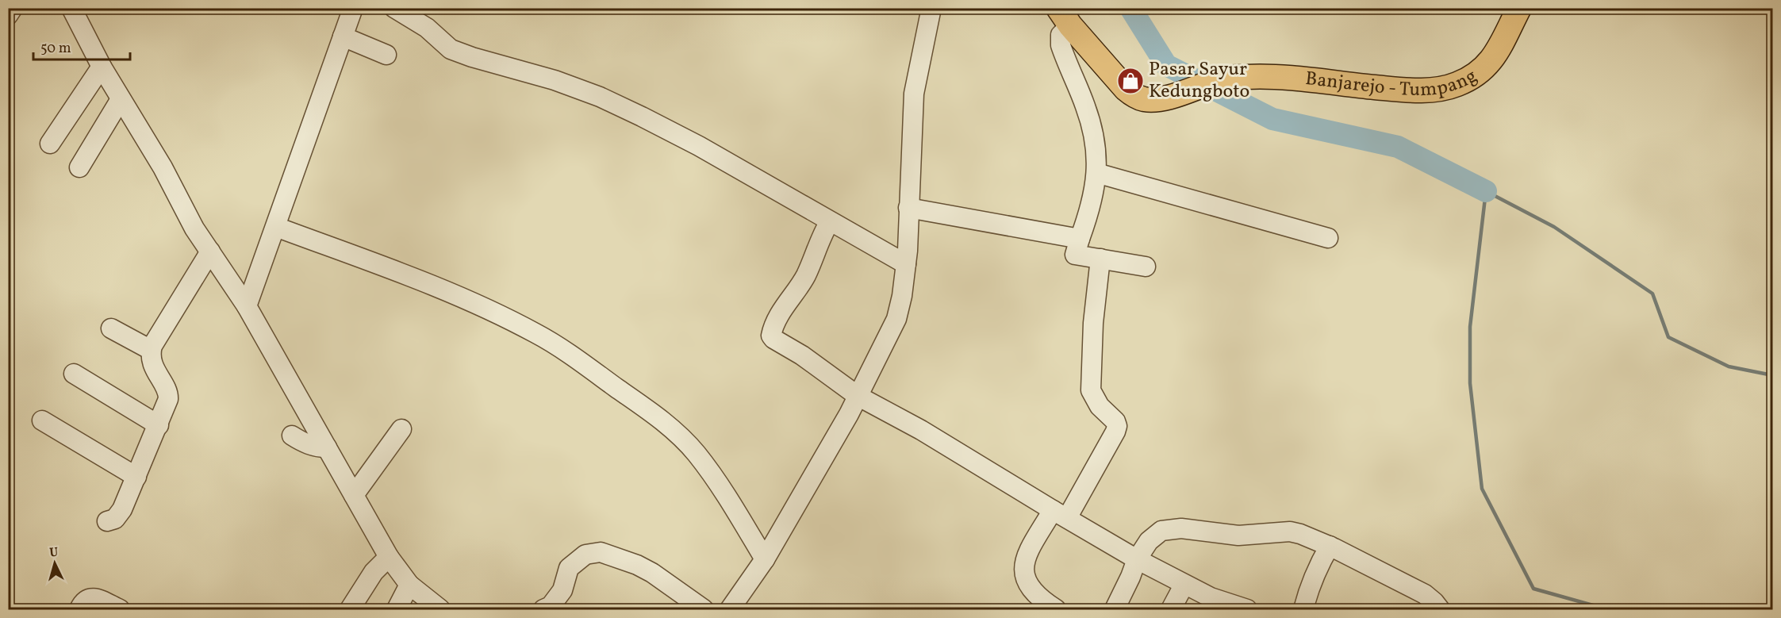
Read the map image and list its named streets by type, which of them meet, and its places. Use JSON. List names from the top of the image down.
{
  "streets": {
    "main road": ["Banjarejo - Tumpang"]
  },
  "places": {
    "shop": ["Pasar Sayur Kedungboto"]
  },
  "scale_bar": "50 m",
  "north": "top"
}
